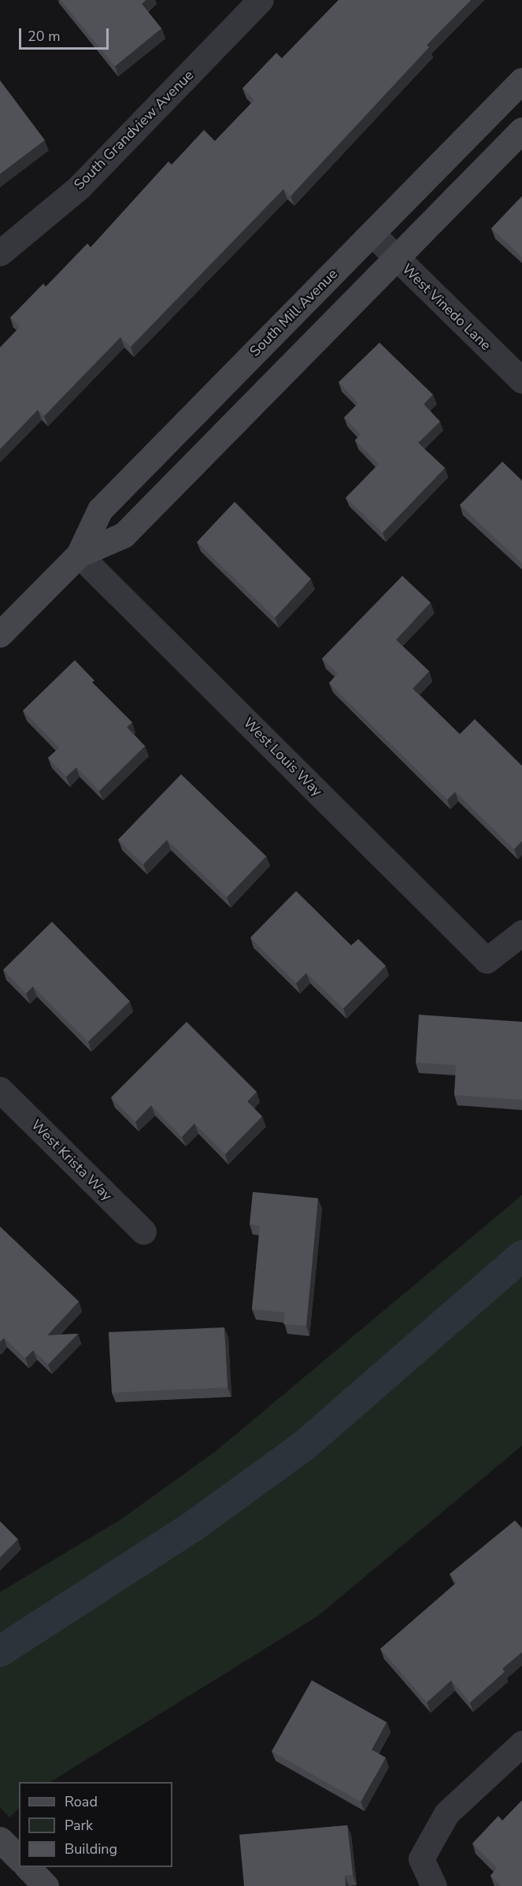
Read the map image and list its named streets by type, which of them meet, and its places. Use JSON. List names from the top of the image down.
{
  "streets": {
    "street": [
      "South Grandview Avenue",
      "West Vinedo Lane",
      "South Mill Avenue",
      "West Louis Way",
      "West Krista Way"
    ]
  },
  "crossings": [
    ["West Vinedo Lane", "South Mill Avenue"],
    ["South Mill Avenue", "West Louis Way"]
  ],
  "legend": ["Road", "Park", "Building"],
  "scale_bar": "20 m"
}
